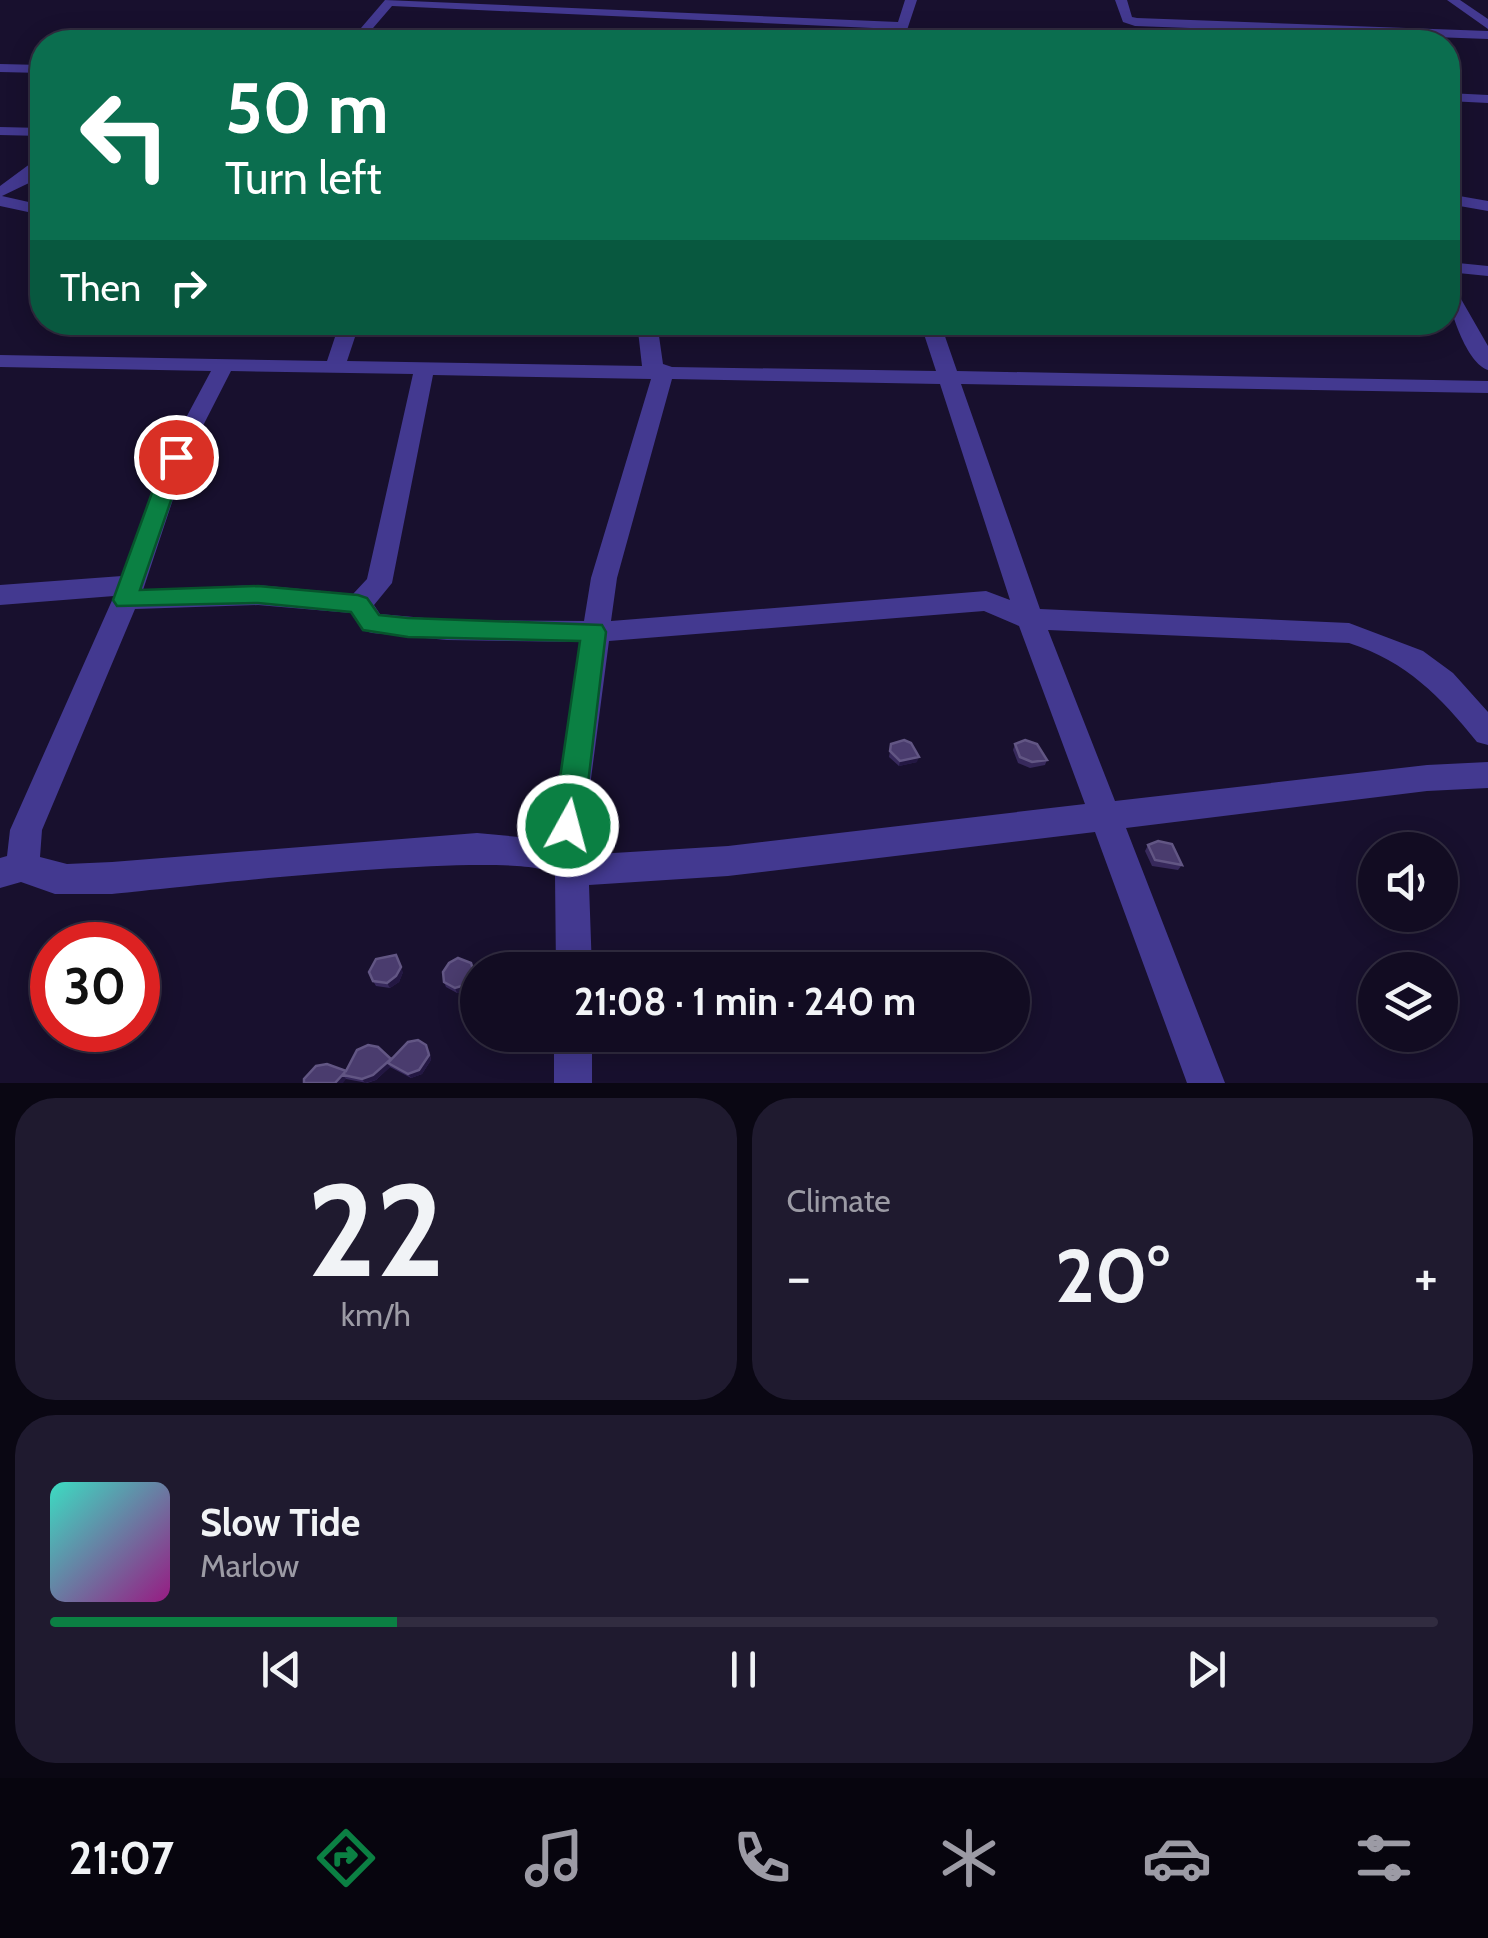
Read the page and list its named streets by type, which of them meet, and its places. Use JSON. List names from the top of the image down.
{
  "page": {
    "turn": ["50 m", "Turn left"],
    "then": "Then",
    "limit": "30",
    "trip": "21:08 · 1 min · 240 m",
    "tile": [
      ["22", "km/h"],
      "Climate"
    ],
    "heat": ["−", "20°", "+"],
    "song": ["Slow Tide", "Marlow"],
    "tabs": "21:07"
  }
}
